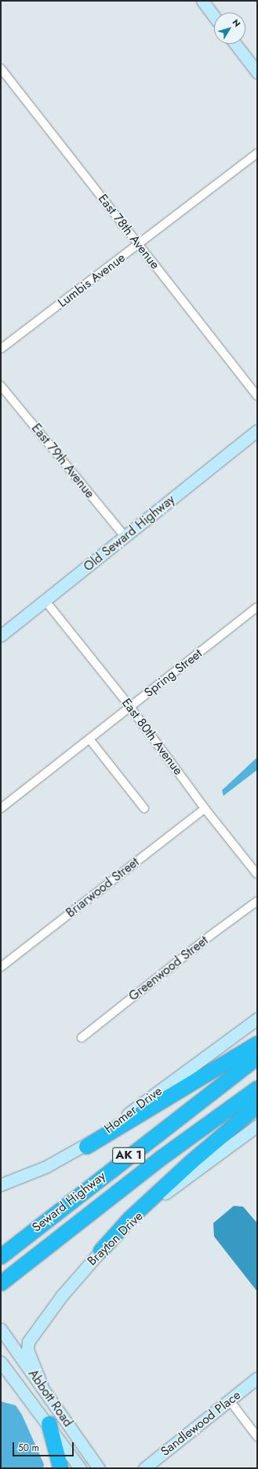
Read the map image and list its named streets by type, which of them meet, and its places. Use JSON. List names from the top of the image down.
{
  "streets": {
    "highway": ["AK 1", "Seward Highway"],
    "main road": [
      "Old Seward Highway",
      "Homer Drive",
      "Brayton Drive",
      "Abbott Road",
      "Sandlewood Place"
    ],
    "street": [
      "East 78th Avenue",
      "Lumbis Avenue",
      "East 79th Avenue",
      "Spring Street",
      "East 80th Avenue",
      "Briarwood Street",
      "Greenwood Street"
    ]
  },
  "crossings": [
    ["East 78th Avenue", "Lumbis Avenue"],
    ["East 79th Avenue", "Old Seward Highway"],
    ["Old Seward Highway", "East 80th Avenue"],
    ["Spring Street", "East 80th Avenue"],
    ["East 80th Avenue", "Briarwood Street"],
    ["Brayton Drive", "Abbott Road"]
  ],
  "scale_bar": "50 m",
  "north": "top right"
}
